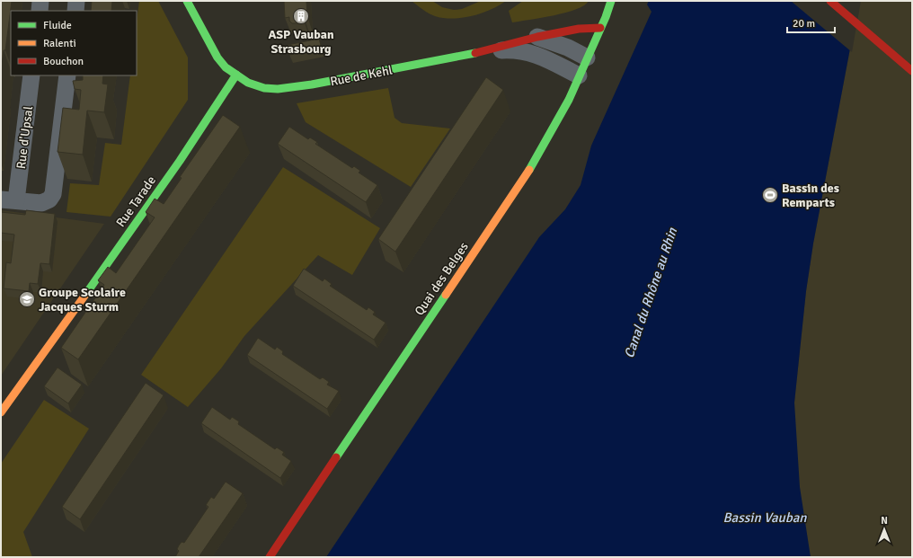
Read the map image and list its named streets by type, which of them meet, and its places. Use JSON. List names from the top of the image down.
{
  "streets": {
    "street": [
      "Rue de Kehl",
      "Rue d'Upsal",
      "Rue Tarade",
      "Quai des Belges"
    ]
  },
  "crossings": [
    ["Rue de Kehl", "Rue Tarade"],
    ["Rue de Kehl", "Quai des Belges"]
  ],
  "water": ["Canal du Rhône au Rhin", "Bassin Vauban"],
  "places": {
    "building": ["ASP Vauban Strasbourg"],
    "sports": ["Bassin des Remparts"],
    "school or university": ["Groupe Scolaire Jacques Sturm"]
  },
  "legend": ["Fluide", "Ralenti", "Bouchon"],
  "scale_bar": "20 m",
  "north": "top"
}
